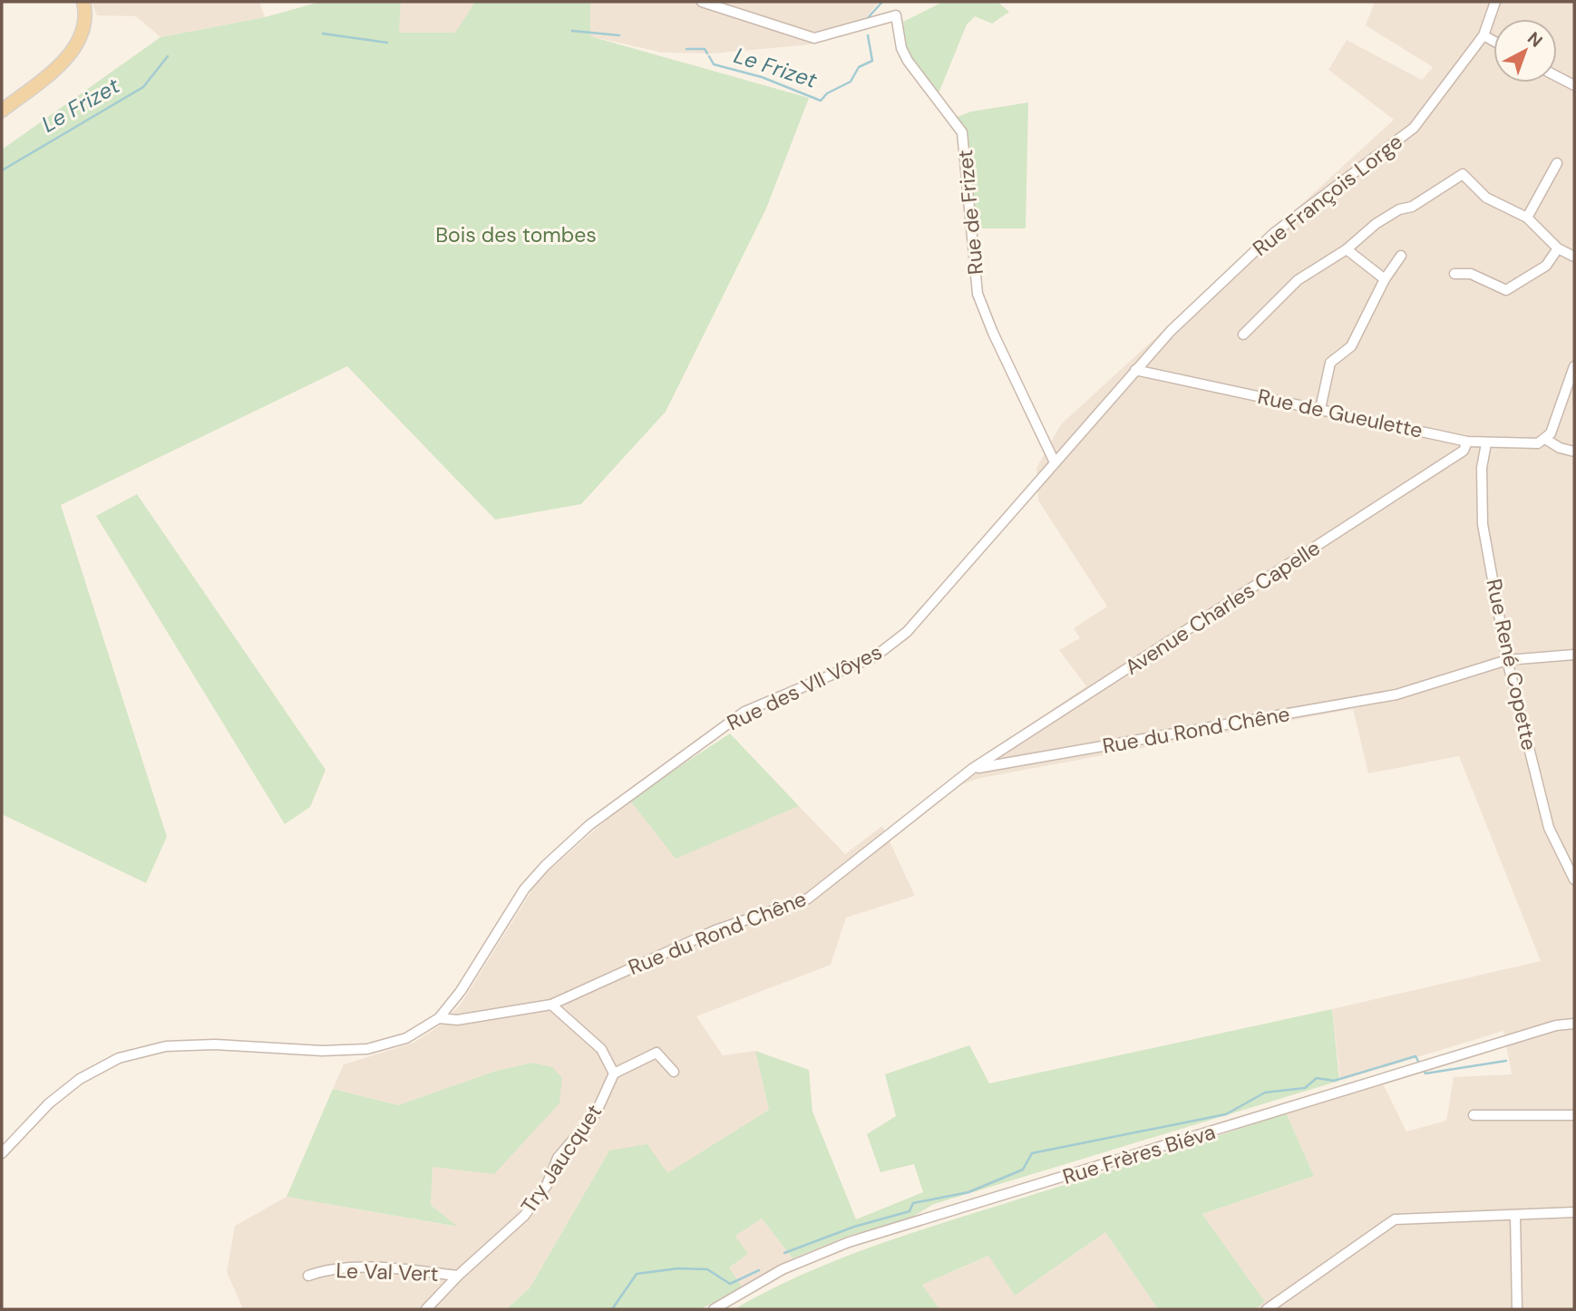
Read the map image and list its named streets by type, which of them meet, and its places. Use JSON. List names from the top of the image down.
{
  "streets": {
    "street": [
      "Rue François Lorge",
      "Rue de Frizet",
      "Rue de Gueulette",
      "Avenue Charles Capelle",
      "Rue René Copette",
      "Rue des VII Vôyes",
      "Rue du Rond Chêne",
      "Rue Frères Biéva",
      "Try Jaucquet",
      "Le Val Vert"
    ]
  },
  "crossings": [
    ["Rue François Lorge", "Rue de Gueulette"],
    ["Rue François Lorge", "Rue des VII Vôyes"],
    ["Rue de Frizet", "Rue des VII Vôyes"],
    ["Rue de Gueulette", "Avenue Charles Capelle"],
    ["Rue de Gueulette", "Rue René Copette"],
    ["Rue de Gueulette", "Rue des VII Vôyes"],
    ["Avenue Charles Capelle", "Rue du Rond Chêne"],
    ["Rue René Copette", "Rue du Rond Chêne"],
    ["Rue des VII Vôyes", "Rue du Rond Chêne"],
    ["Try Jaucquet", "Le Val Vert"]
  ],
  "water": ["Le Frizet"],
  "parks": ["Bois des tombes"],
  "north": "top right"
}
